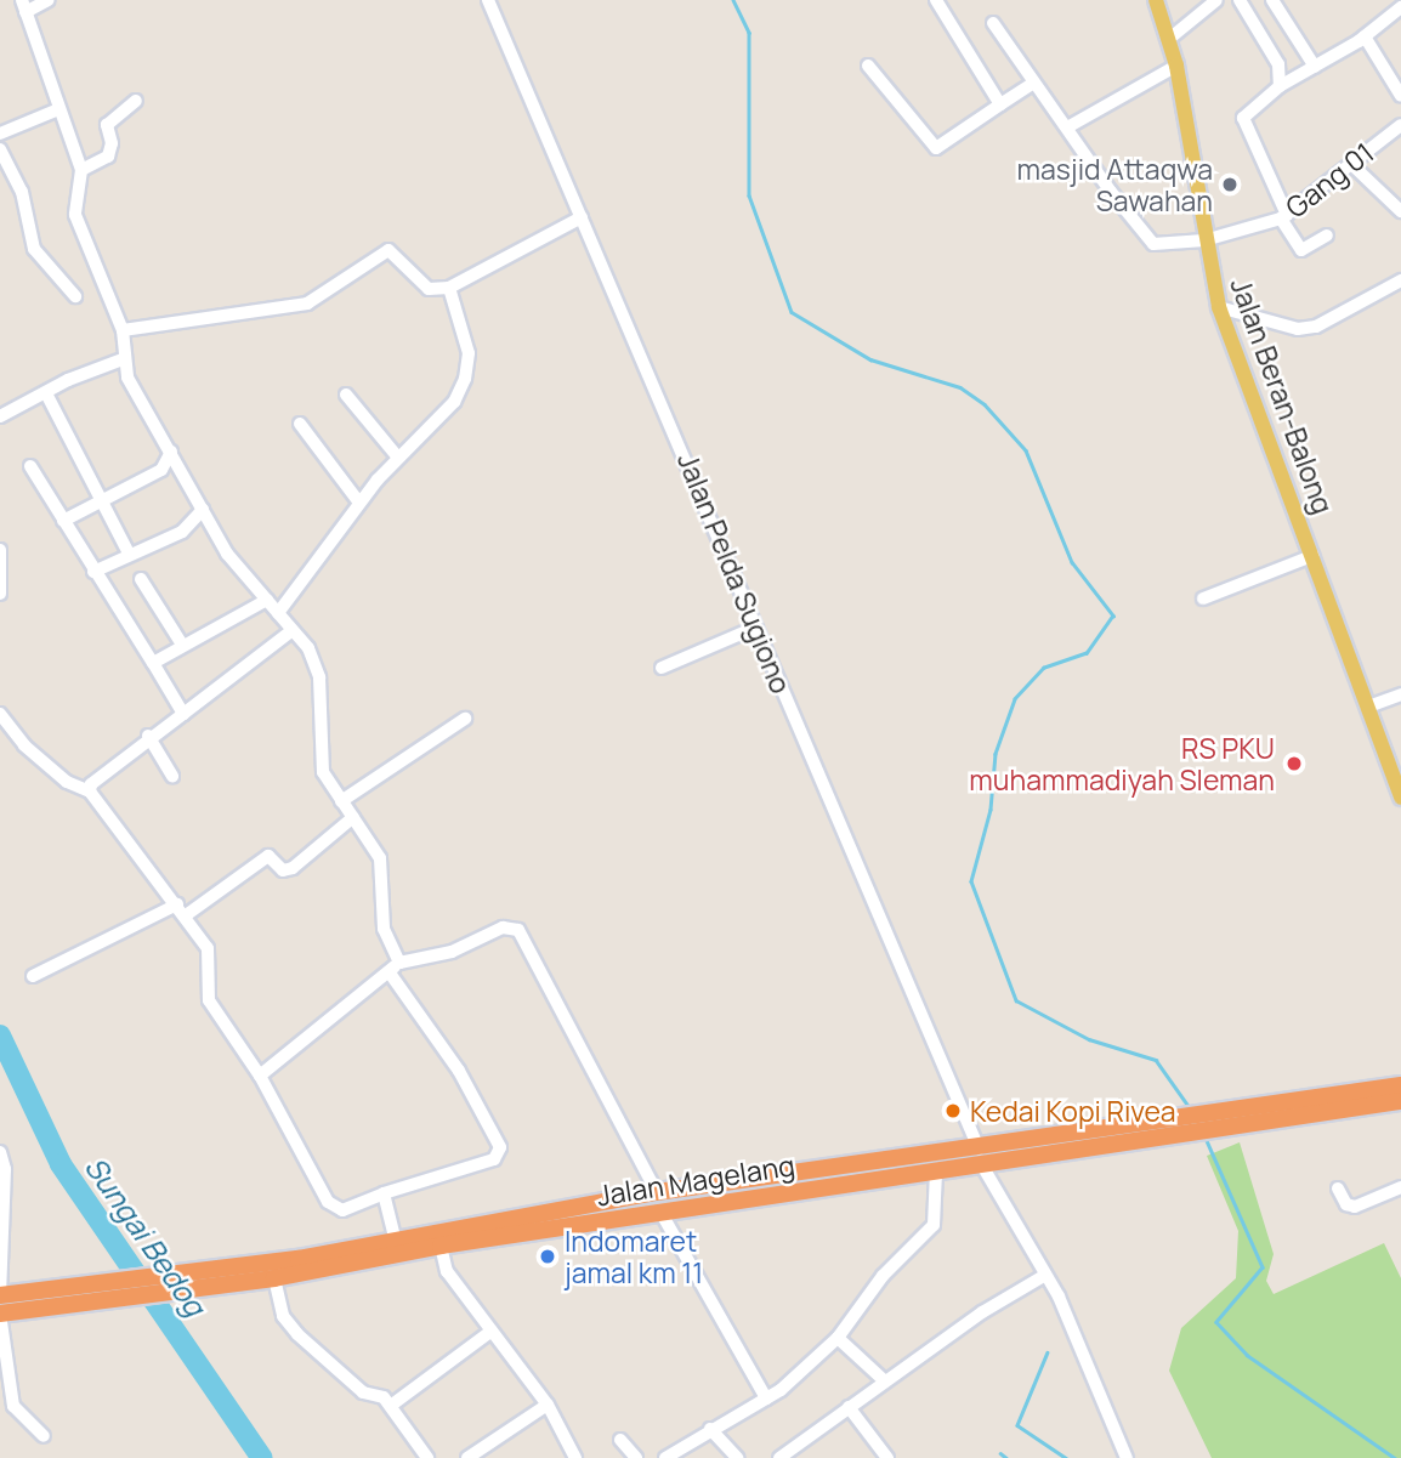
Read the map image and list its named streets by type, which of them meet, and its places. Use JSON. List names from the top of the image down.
{
  "streets": {
    "highway": ["Jalan Magelang"],
    "main road": ["Jalan Beran-Balong"],
    "street": ["Gang 01", "Jalan Pelda Sugiono"]
  },
  "crossings": [
    ["Gang 01", "Jalan Beran-Balong"],
    ["Jalan Pelda Sugiono", "Jalan Magelang"]
  ],
  "water": ["Sungai Bedog"],
  "places": [
    "masjid Attaqwa Sawahan",
    "RS PKU muhammadiyah Sleman",
    "Kedai Kopi Rivea",
    "Indomaret jamal km 11"
  ]
}
